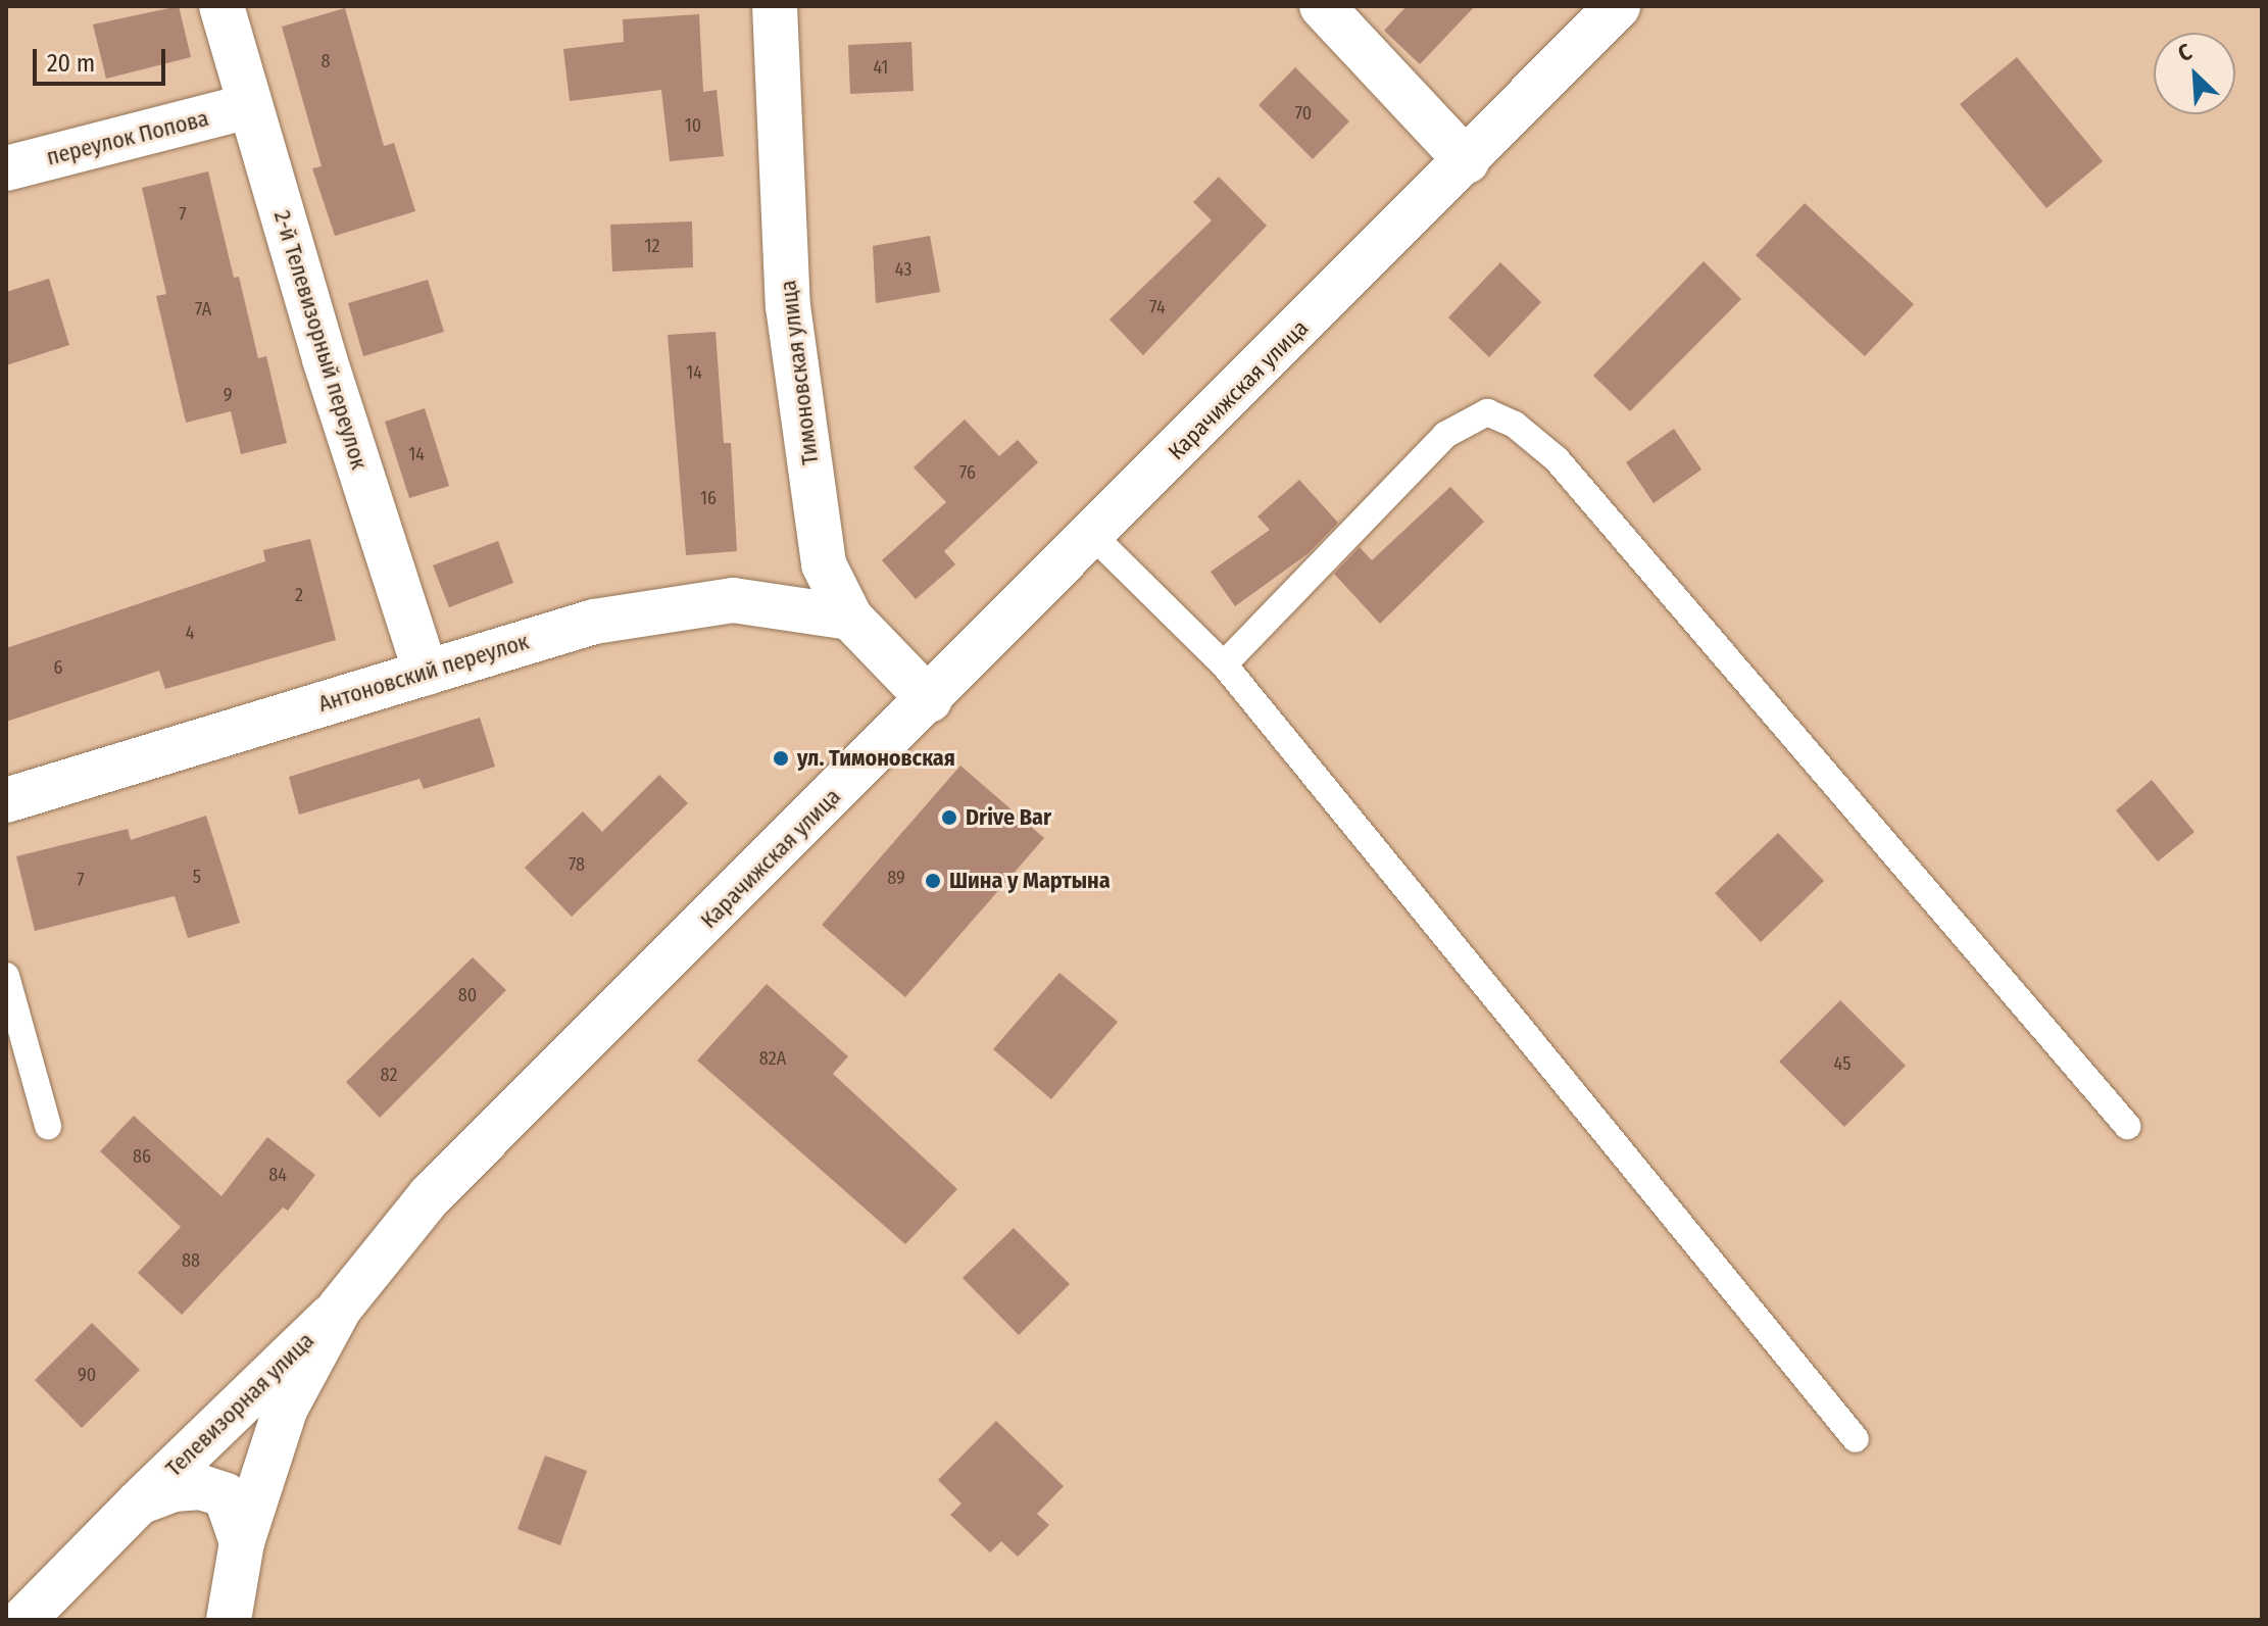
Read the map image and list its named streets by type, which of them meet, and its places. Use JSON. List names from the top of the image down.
{
  "streets": {
    "street": [
      "переулок Попова",
      "2-й Телевизорный переулок",
      "Тимоновская улица",
      "Карачижская улица",
      "Антоновский переулок",
      "Телевизорная улица"
    ]
  },
  "crossings": [
    ["переулок Попова", "2-й Телевизорный переулок"],
    ["2-й Телевизорный переулок", "Антоновский переулок"],
    ["Тимоновская улица", "Карачижская улица"],
    ["Тимоновская улица", "Антоновский переулок"],
    ["Карачижская улица", "Телевизорная улица"]
  ],
  "places": ["ул. Тимоновская", "Drive Bar", "Шина у Мартына"],
  "house_numbers": [
    "8",
    "41",
    "70",
    "10",
    "7",
    "12",
    "43",
    "74",
    "7А",
    "14",
    "9",
    "14",
    "76",
    "16",
    "2",
    "4",
    "6",
    "78",
    "5",
    "89",
    "7",
    "80",
    "82А",
    "45",
    "82",
    "86",
    "84",
    "88",
    "90"
  ],
  "scale_bar": "20 m",
  "north": "top left"
}
